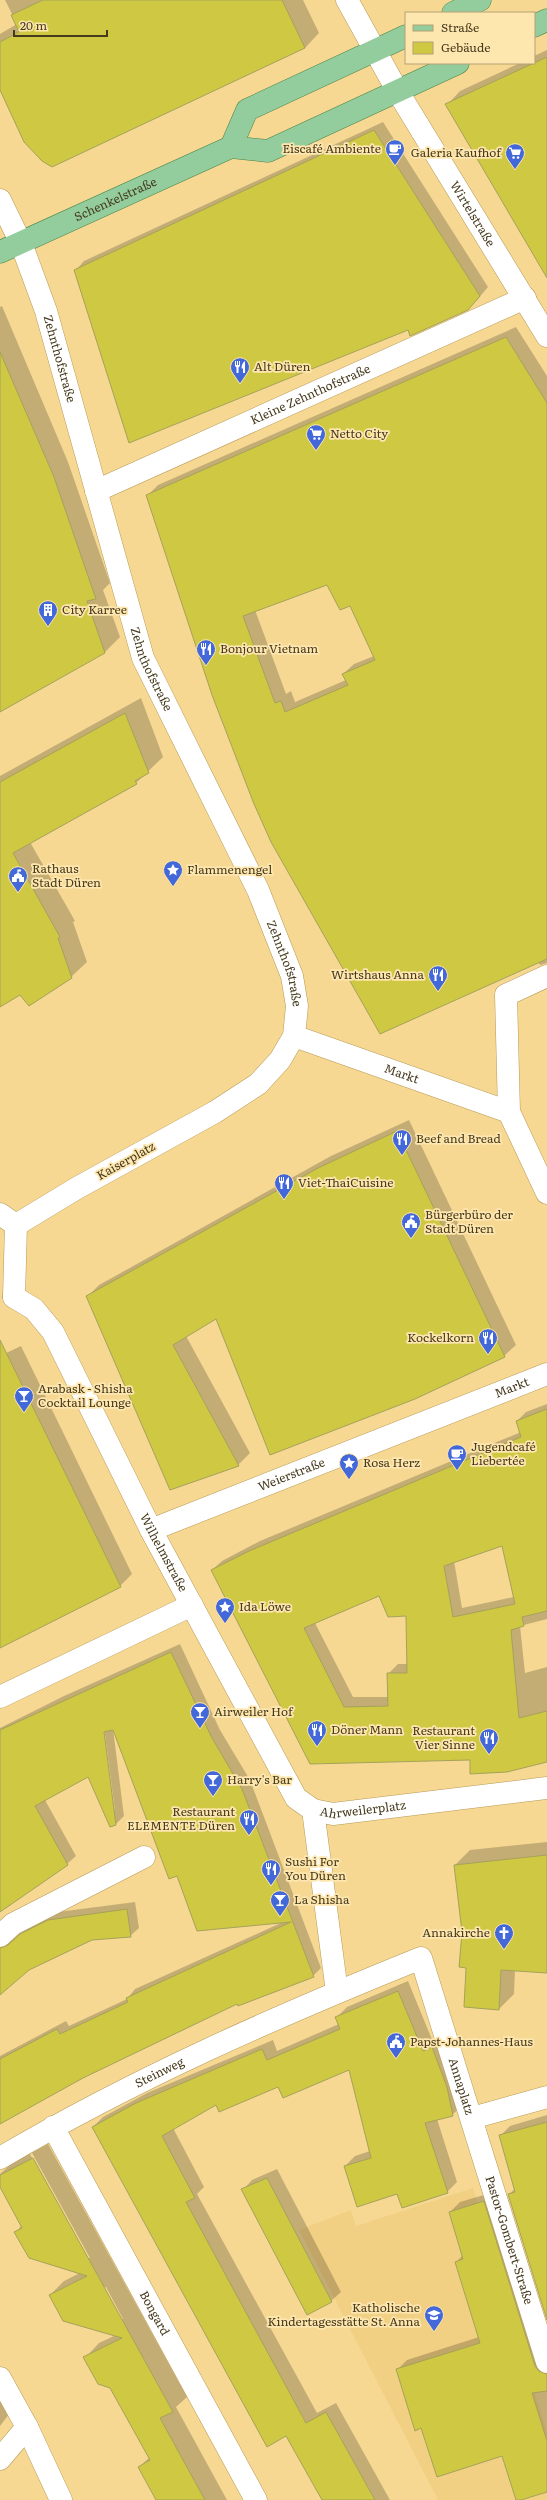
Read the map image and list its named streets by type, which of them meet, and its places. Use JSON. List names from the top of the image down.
{
  "streets": {
    "main road": ["Schenkelstraße"],
    "street": [
      "Wirtelstraße",
      "Zehnthofstraße",
      "Kleine Zehnthofstraße",
      "Markt",
      "Kaiserplatz",
      "Weierstraße",
      "Wilhelmstraße",
      "Ahrweilerplatz",
      "Steinweg",
      "Annaplatz",
      "Pastor-Gombert-Straße",
      "Bongard"
    ]
  },
  "crossings": [
    ["Schenkelstraße", "Zehnthofstraße"],
    ["Wirtelstraße", "Kleine Zehnthofstraße"],
    ["Zehnthofstraße", "Kleine Zehnthofstraße"],
    ["Zehnthofstraße", "Markt"],
    ["Zehnthofstraße", "Kaiserplatz"],
    ["Markt", "Kaiserplatz"],
    ["Markt", "Weierstraße"],
    ["Kaiserplatz", "Wilhelmstraße"],
    ["Weierstraße", "Wilhelmstraße"],
    ["Wilhelmstraße", "Ahrweilerplatz"],
    ["Ahrweilerplatz", "Steinweg"],
    ["Ahrweilerplatz", "Annaplatz"],
    ["Steinweg", "Annaplatz"],
    ["Steinweg", "Bongard"],
    ["Annaplatz", "Pastor-Gombert-Straße"]
  ],
  "places": {
    "cafe": ["Eiscafé Ambiente", "Jugendcafé Liebertée"],
    "supermarket": ["Galeria Kaufhof", "Netto City"],
    "restaurant": [
      "Alt Düren",
      "Bonjour Vietnam",
      "Wirtshaus Anna",
      "Beef and Bread",
      "Viet-ThaiCuisine",
      "Kockelkorn",
      "Döner Mann",
      "Restaurant Vier Sinne",
      "Restaurant ELEMENTE Düren",
      "Sushi For You Düren"
    ],
    "building": ["City Karree"],
    "place": ["Flammenengel", "Rosa Herz", "Ida Löwe"],
    "public building": ["Rathaus Stadt Düren", "Bürgerbüro der Stadt Düren", "Papst-Johannes-Haus"],
    "bar": [
      "Arabask - Shisha Cocktail Lounge",
      "Airweiler Hof",
      "Harry's Bar",
      "La Shisha"
    ],
    "church": ["Annakirche"],
    "school or university": ["Katholische Kindertagesstätte St. Anna"]
  },
  "legend": ["Straße", "Gebäude"],
  "scale_bar": "20 m"
}
